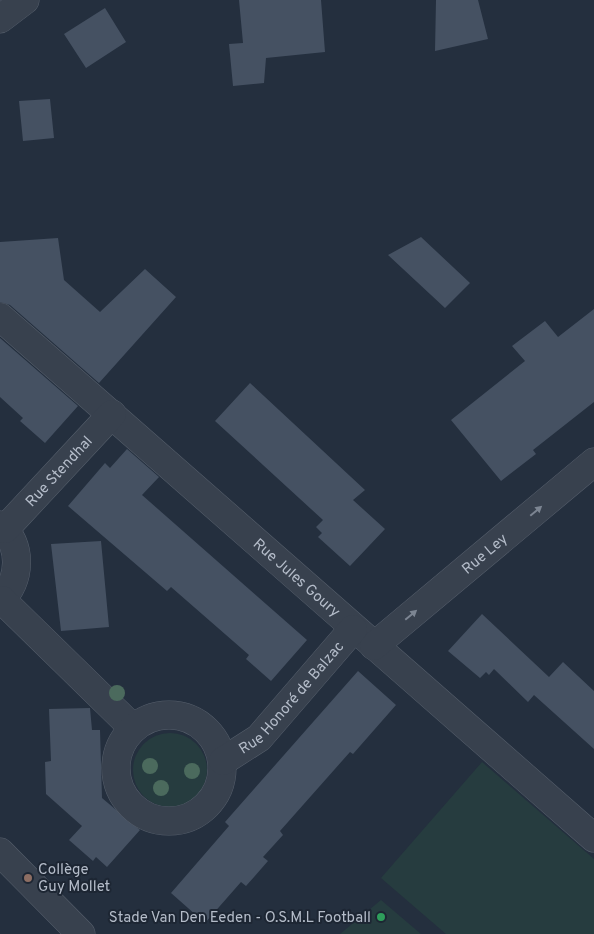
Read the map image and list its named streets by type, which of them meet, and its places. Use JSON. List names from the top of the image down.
{
  "streets": {
    "street": [
      "Rue Stendhal",
      "Rue Ley",
      "Rue Jules Goury",
      "Rue Honoré de Balzac"
    ]
  },
  "crossings": [
    ["Rue Stendhal", "Rue Jules Goury"],
    ["Rue Ley", "Rue Jules Goury"],
    ["Rue Jules Goury", "Rue Honoré de Balzac"]
  ],
  "one_way": ["Rue Ley"],
  "places": ["Collège Guy Mollet", "Stade Van Den Eeden - O.S.M.L Football"]
}
